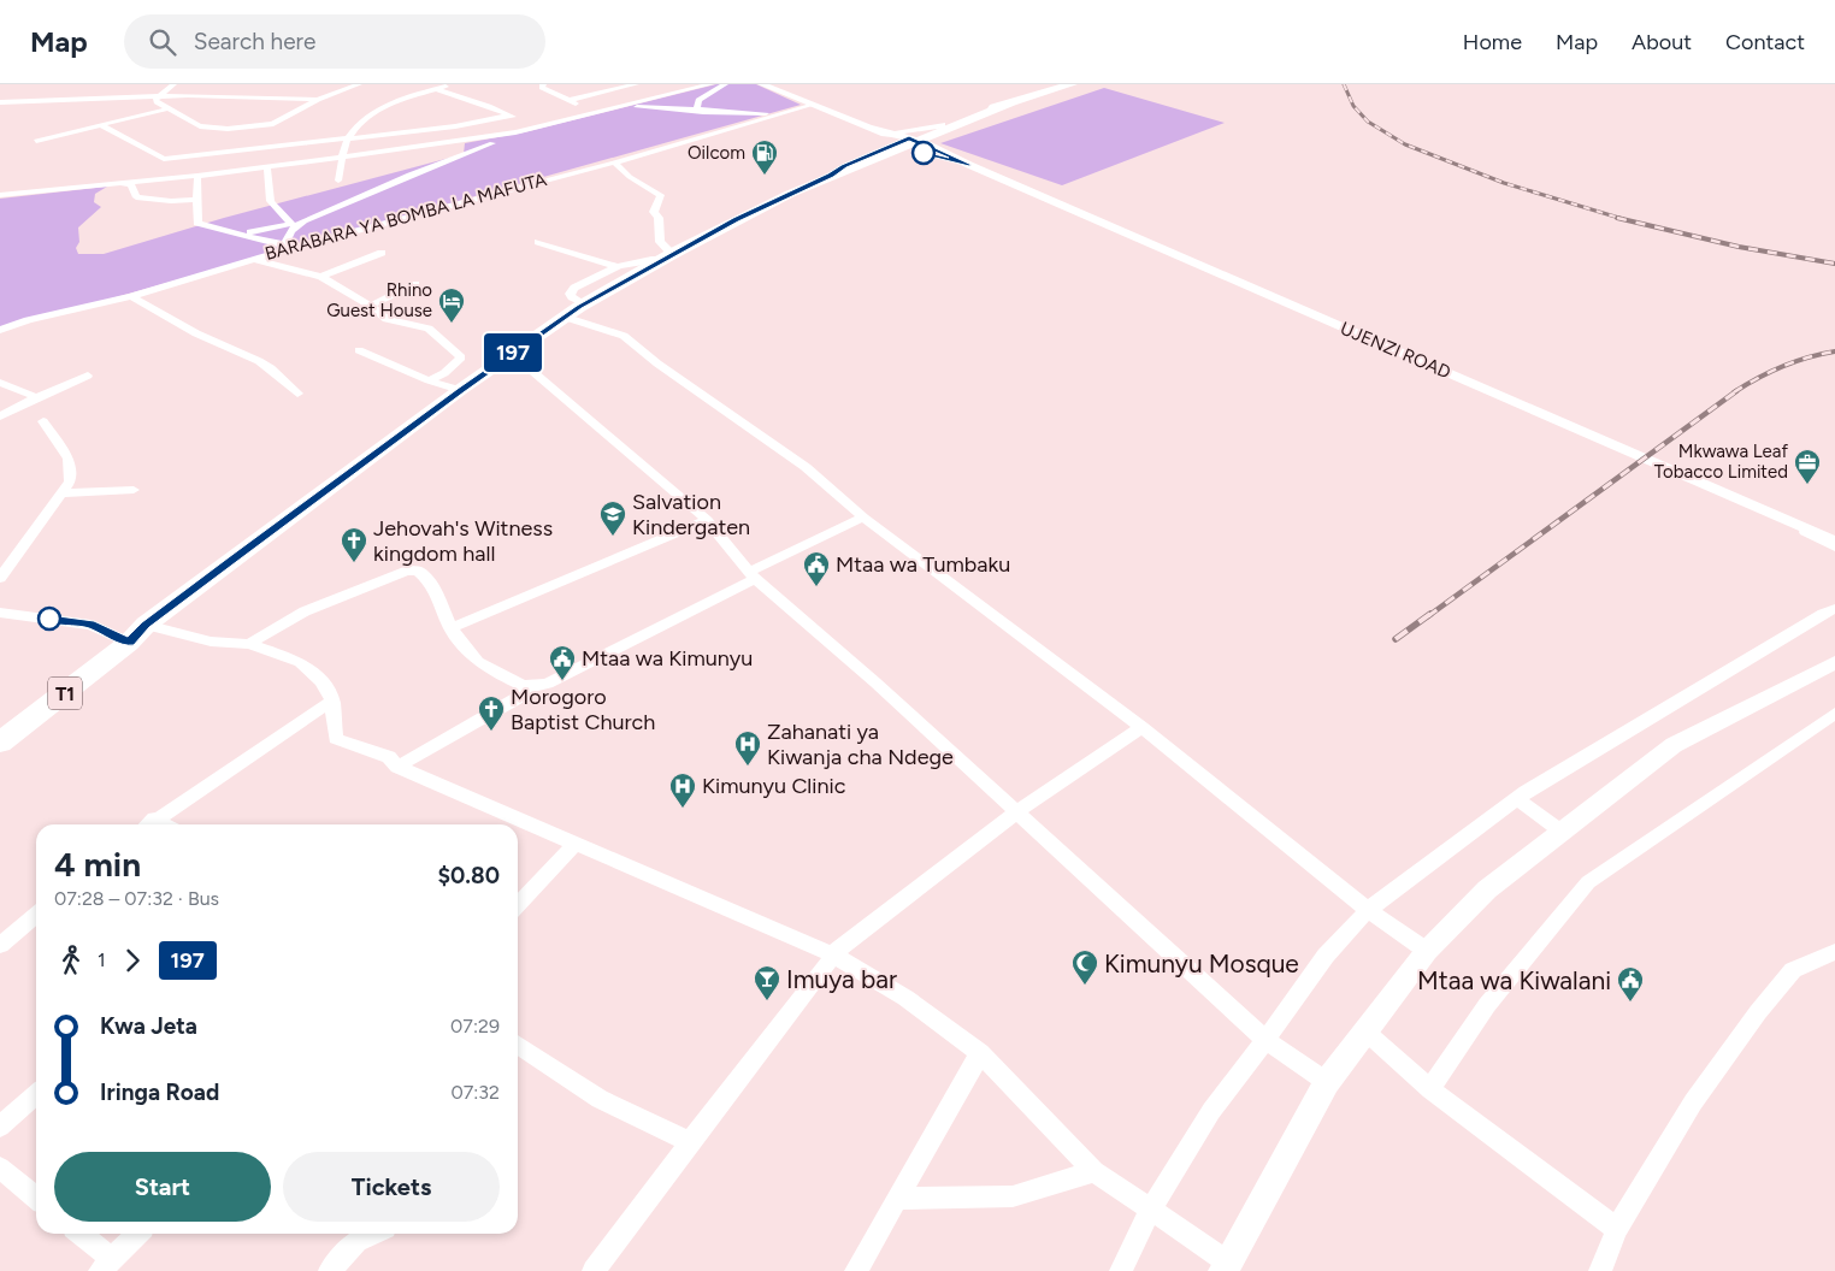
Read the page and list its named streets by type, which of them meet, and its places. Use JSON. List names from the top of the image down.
{
  "streets": {
    "highway": ["T1"],
    "street": ["BARABARA YA BOMBA LA MAFUTA", "UJENZI ROAD"]
  },
  "crossings": [
    ["BARABARA YA BOMBA LA MAFUTA", "UJENZI ROAD"],
    ["UJENZI ROAD", "T1"]
  ],
  "places": {
    "fuel station": ["Oilcom"],
    "hotel": ["Rhino Guest House"],
    "office": ["Mkwawa Leaf Tobacco Limited"],
    "school or university": ["Salvation Kindergaten"],
    "church": ["Jehovah's Witness kingdom hall", "Morogoro Baptist Church"],
    "public building": ["Mtaa wa Tumbaku", "Mtaa wa Kimunyu", "Mtaa wa Kiwalani"],
    "hospital": ["Zahanati ya Kiwanja cha Ndege", "Kimunyu Clinic"],
    "mosque": ["Kimunyu Mosque"],
    "bar": ["Imuya bar"]
  },
  "lines": ["bus line 197"],
  "page": {
    "header": "Map",
    "search": "Search here",
    "nav": [
      "Home",
      "Map",
      "About",
      "Contact"
    ],
    "on_map": "197",
    "heading": ["4 min", "07:28 – 07:32 · Bus", "$0.80"],
    "legs": ["1", "197"],
    "list": [
      {
        "name": "Kwa Jeta",
        "value": "07:29"
      },
      {
        "name": "Iringa Road",
        "value": "07:32"
      }
    ],
    "buttons": ["Start", "Tickets"]
  }
}
